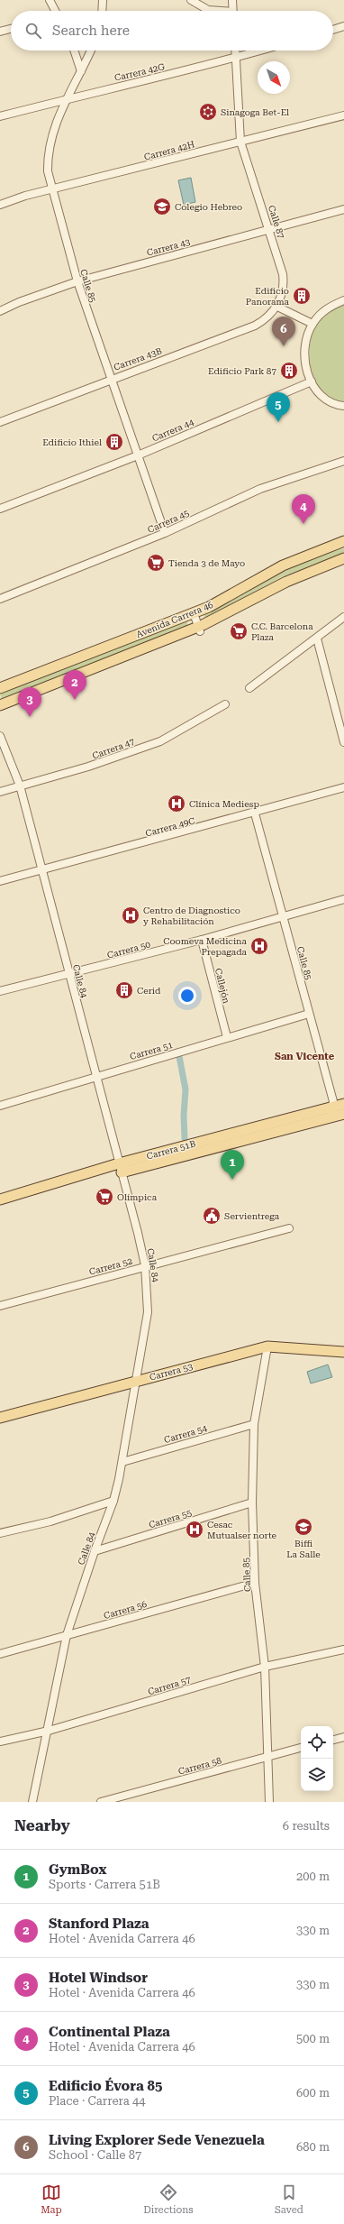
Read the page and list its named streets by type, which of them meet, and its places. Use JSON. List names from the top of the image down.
{
  "streets": {
    "main road": ["Avenida Carrera 46", "Carrera 51B", "Carrera 53"],
    "street": [
      "Carrera 42G",
      "Carrera 42H",
      "Calle 87",
      "Carrera 43",
      "Calle 85",
      "Carrera 43B",
      "Carrera 44",
      "Carrera 45",
      "Carrera 47",
      "Carrera 49C",
      "Carrera 50",
      "Calle 84",
      "Callejón",
      "Carrera 51",
      "Carrera 52",
      "Carrera 54",
      "Carrera 55",
      "Carrera 56",
      "Carrera 57",
      "Carrera 58"
    ]
  },
  "crossings": [
    ["Carrera 42G", "Calle 87"],
    ["Carrera 42G", "Calle 85"],
    ["Carrera 42H", "Calle 87"],
    ["Carrera 42H", "Calle 85"],
    ["Calle 87", "Carrera 43"],
    ["Calle 87", "Carrera 43B"],
    ["Carrera 43", "Calle 85"],
    ["Calle 85", "Carrera 43B"],
    ["Calle 85", "Carrera 44"],
    ["Calle 85", "Carrera 45"],
    ["Calle 85", "Carrera 49C"],
    ["Calle 85", "Carrera 50"],
    ["Calle 85", "Carrera 51"],
    ["Calle 85", "Carrera 51B"],
    ["Calle 85", "Carrera 53"],
    ["Calle 85", "Carrera 54"],
    ["Calle 85", "Carrera 55"],
    ["Calle 85", "Carrera 56"],
    ["Calle 85", "Carrera 57"],
    ["Calle 85", "Carrera 58"],
    ["Carrera 47", "Calle 84"],
    ["Carrera 49C", "Calle 84"],
    ["Carrera 50", "Calle 84"],
    ["Carrera 50", "Callejón"],
    ["Calle 84", "Carrera 51"],
    ["Calle 84", "Carrera 51B"],
    ["Calle 84", "Carrera 52"],
    ["Calle 84", "Carrera 53"],
    ["Calle 84", "Carrera 54"],
    ["Calle 84", "Carrera 55"],
    ["Calle 84", "Carrera 56"],
    ["Calle 84", "Carrera 57"],
    ["Callejón", "Carrera 51"]
  ],
  "districts": ["San Vicente"],
  "places": {
    "synagogue": ["Sinagoga Bet-El"],
    "school or university": ["Colegio Hebreo", "Biffi La Salle"],
    "building": [
      "Edificio Panorama",
      "Edificio Park 87",
      "Edificio Ithiel",
      "Cerid"
    ],
    "supermarket": ["Tienda 3 de Mayo", "C.C. Barcelona Plaza", "Olímpica"],
    "hospital": [
      "Clínica Mediesp",
      "Centro de Diagnostico y Rehabilitación",
      "Coomeva Medicina Prepagada",
      "Cesac Mutualser norte"
    ],
    "public building": ["Servientrega"]
  },
  "north": "bottom right",
  "page": {
    "search": "Search here",
    "pins": [
      "6",
      "5",
      "4",
      "2",
      "3",
      "1"
    ],
    "heading": ["Nearby", "6 results"],
    "list": [
      {
        "mark": "1",
        "name": "GymBox",
        "note": "Sports · Carrera 51B",
        "value": "200 m"
      },
      {
        "mark": "2",
        "name": "Stanford Plaza",
        "note": "Hotel · Avenida Carrera 46",
        "value": "330 m"
      },
      {
        "mark": "3",
        "name": "Hotel Windsor",
        "note": "Hotel · Avenida Carrera 46",
        "value": "330 m"
      },
      {
        "mark": "4",
        "name": "Continental Plaza",
        "note": "Hotel · Avenida Carrera 46",
        "value": "500 m"
      },
      {
        "mark": "5",
        "name": "Edificio Évora 85",
        "note": "Place · Carrera 44",
        "value": "600 m"
      },
      {
        "mark": "6",
        "name": "Living Explorer Sede Venezuela",
        "note": "School · Calle 87",
        "value": "680 m"
      }
    ],
    "nav": ["Map", "Directions", "Saved"]
  }
}
